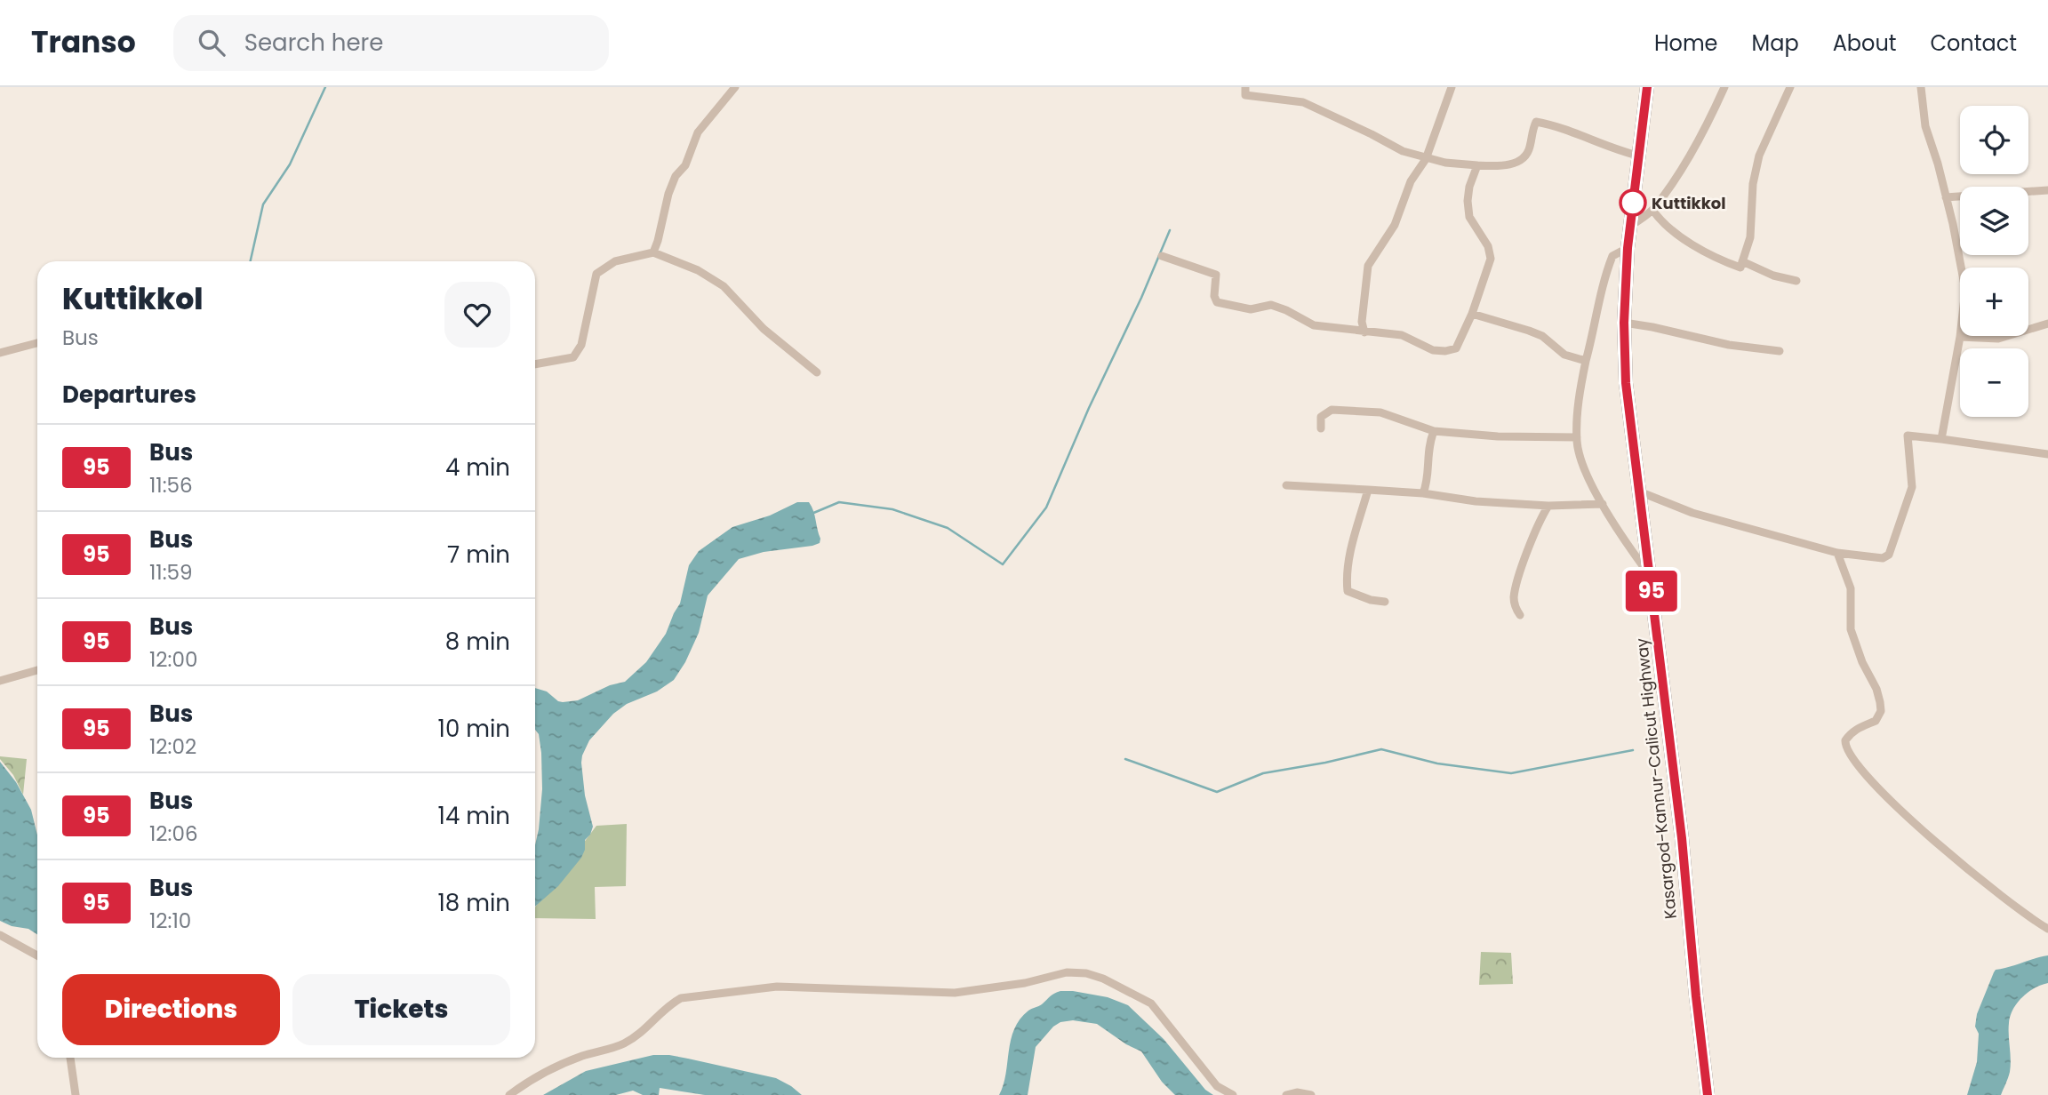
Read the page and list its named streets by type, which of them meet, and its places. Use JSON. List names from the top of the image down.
{
  "streets": {
    "highway": ["Kasargod-Kannur-Calicut Highway"]
  },
  "places": ["Kuttikkol"],
  "lines": ["bus line 95"],
  "page": {
    "header": "Transo",
    "search": "Search here",
    "nav": [
      "Home",
      "Map",
      "About",
      "Contact"
    ],
    "on_map": "95",
    "map_buttons": ["+", "−"],
    "heading": [
      ["Kuttikkol", "Bus"],
      "Departures"
    ],
    "list": [
      {
        "mark": "95",
        "name": "Bus",
        "note": "11:56",
        "value": "4 min"
      },
      {
        "mark": "95",
        "name": "Bus",
        "note": "11:59",
        "value": "7 min"
      },
      {
        "mark": "95",
        "name": "Bus",
        "note": "12:00",
        "value": "8 min"
      },
      {
        "mark": "95",
        "name": "Bus",
        "note": "12:02",
        "value": "10 min"
      },
      {
        "mark": "95",
        "name": "Bus",
        "note": "12:06",
        "value": "14 min"
      },
      {
        "mark": "95",
        "name": "Bus",
        "note": "12:10",
        "value": "18 min"
      }
    ],
    "buttons": ["Directions", "Tickets"]
  }
}
